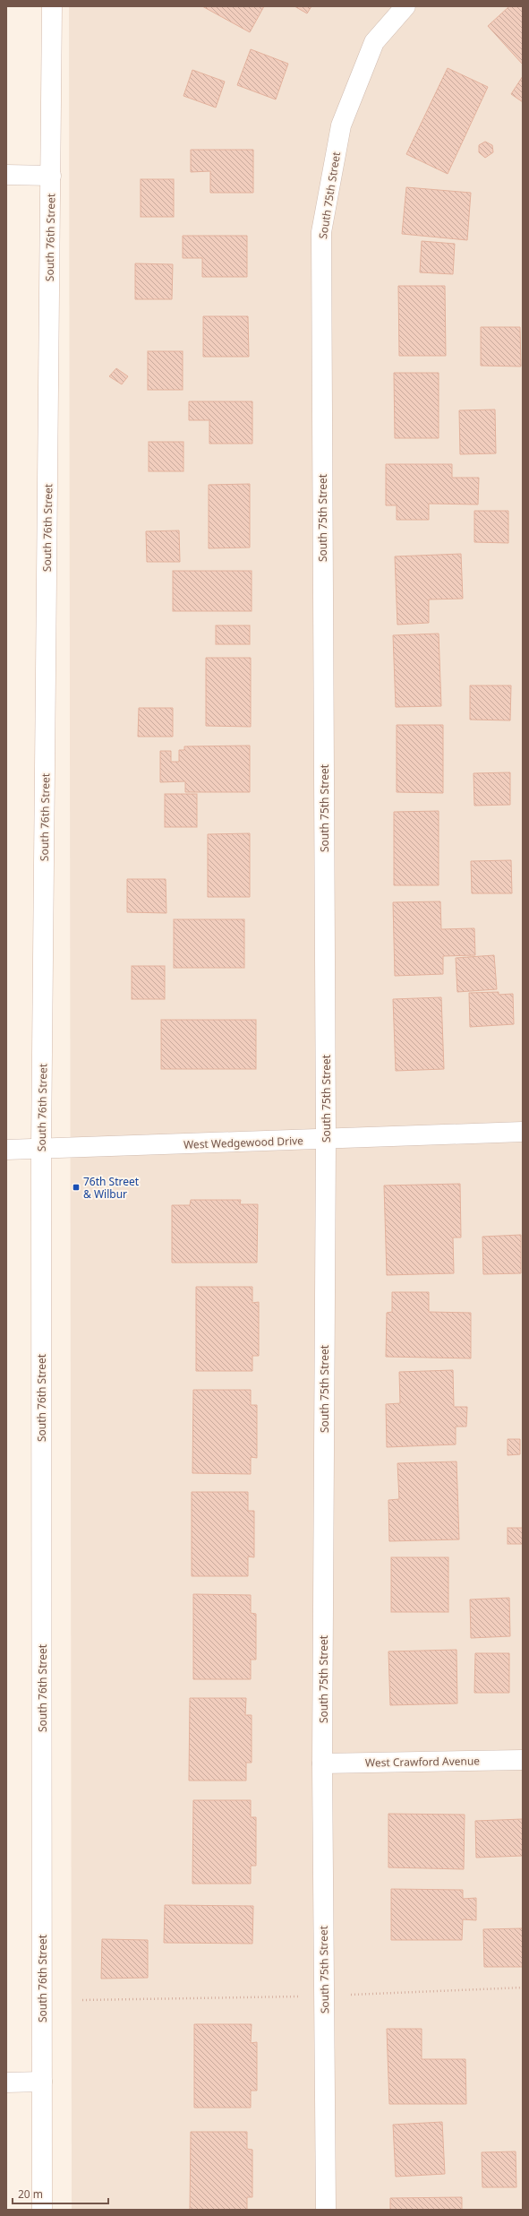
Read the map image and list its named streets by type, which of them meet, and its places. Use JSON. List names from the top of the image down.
{
  "streets": {
    "street": [
      "South 75th Street",
      "South 76th Street",
      "West Wedgewood Drive",
      "West Crawford Avenue"
    ]
  },
  "crossings": [
    ["South 75th Street", "West Wedgewood Drive"],
    ["South 75th Street", "West Crawford Avenue"],
    ["South 76th Street", "West Wedgewood Drive"]
  ],
  "places": {
    "transit": ["76th Street & Wilbur"]
  },
  "scale_bar": "20 m"
}
